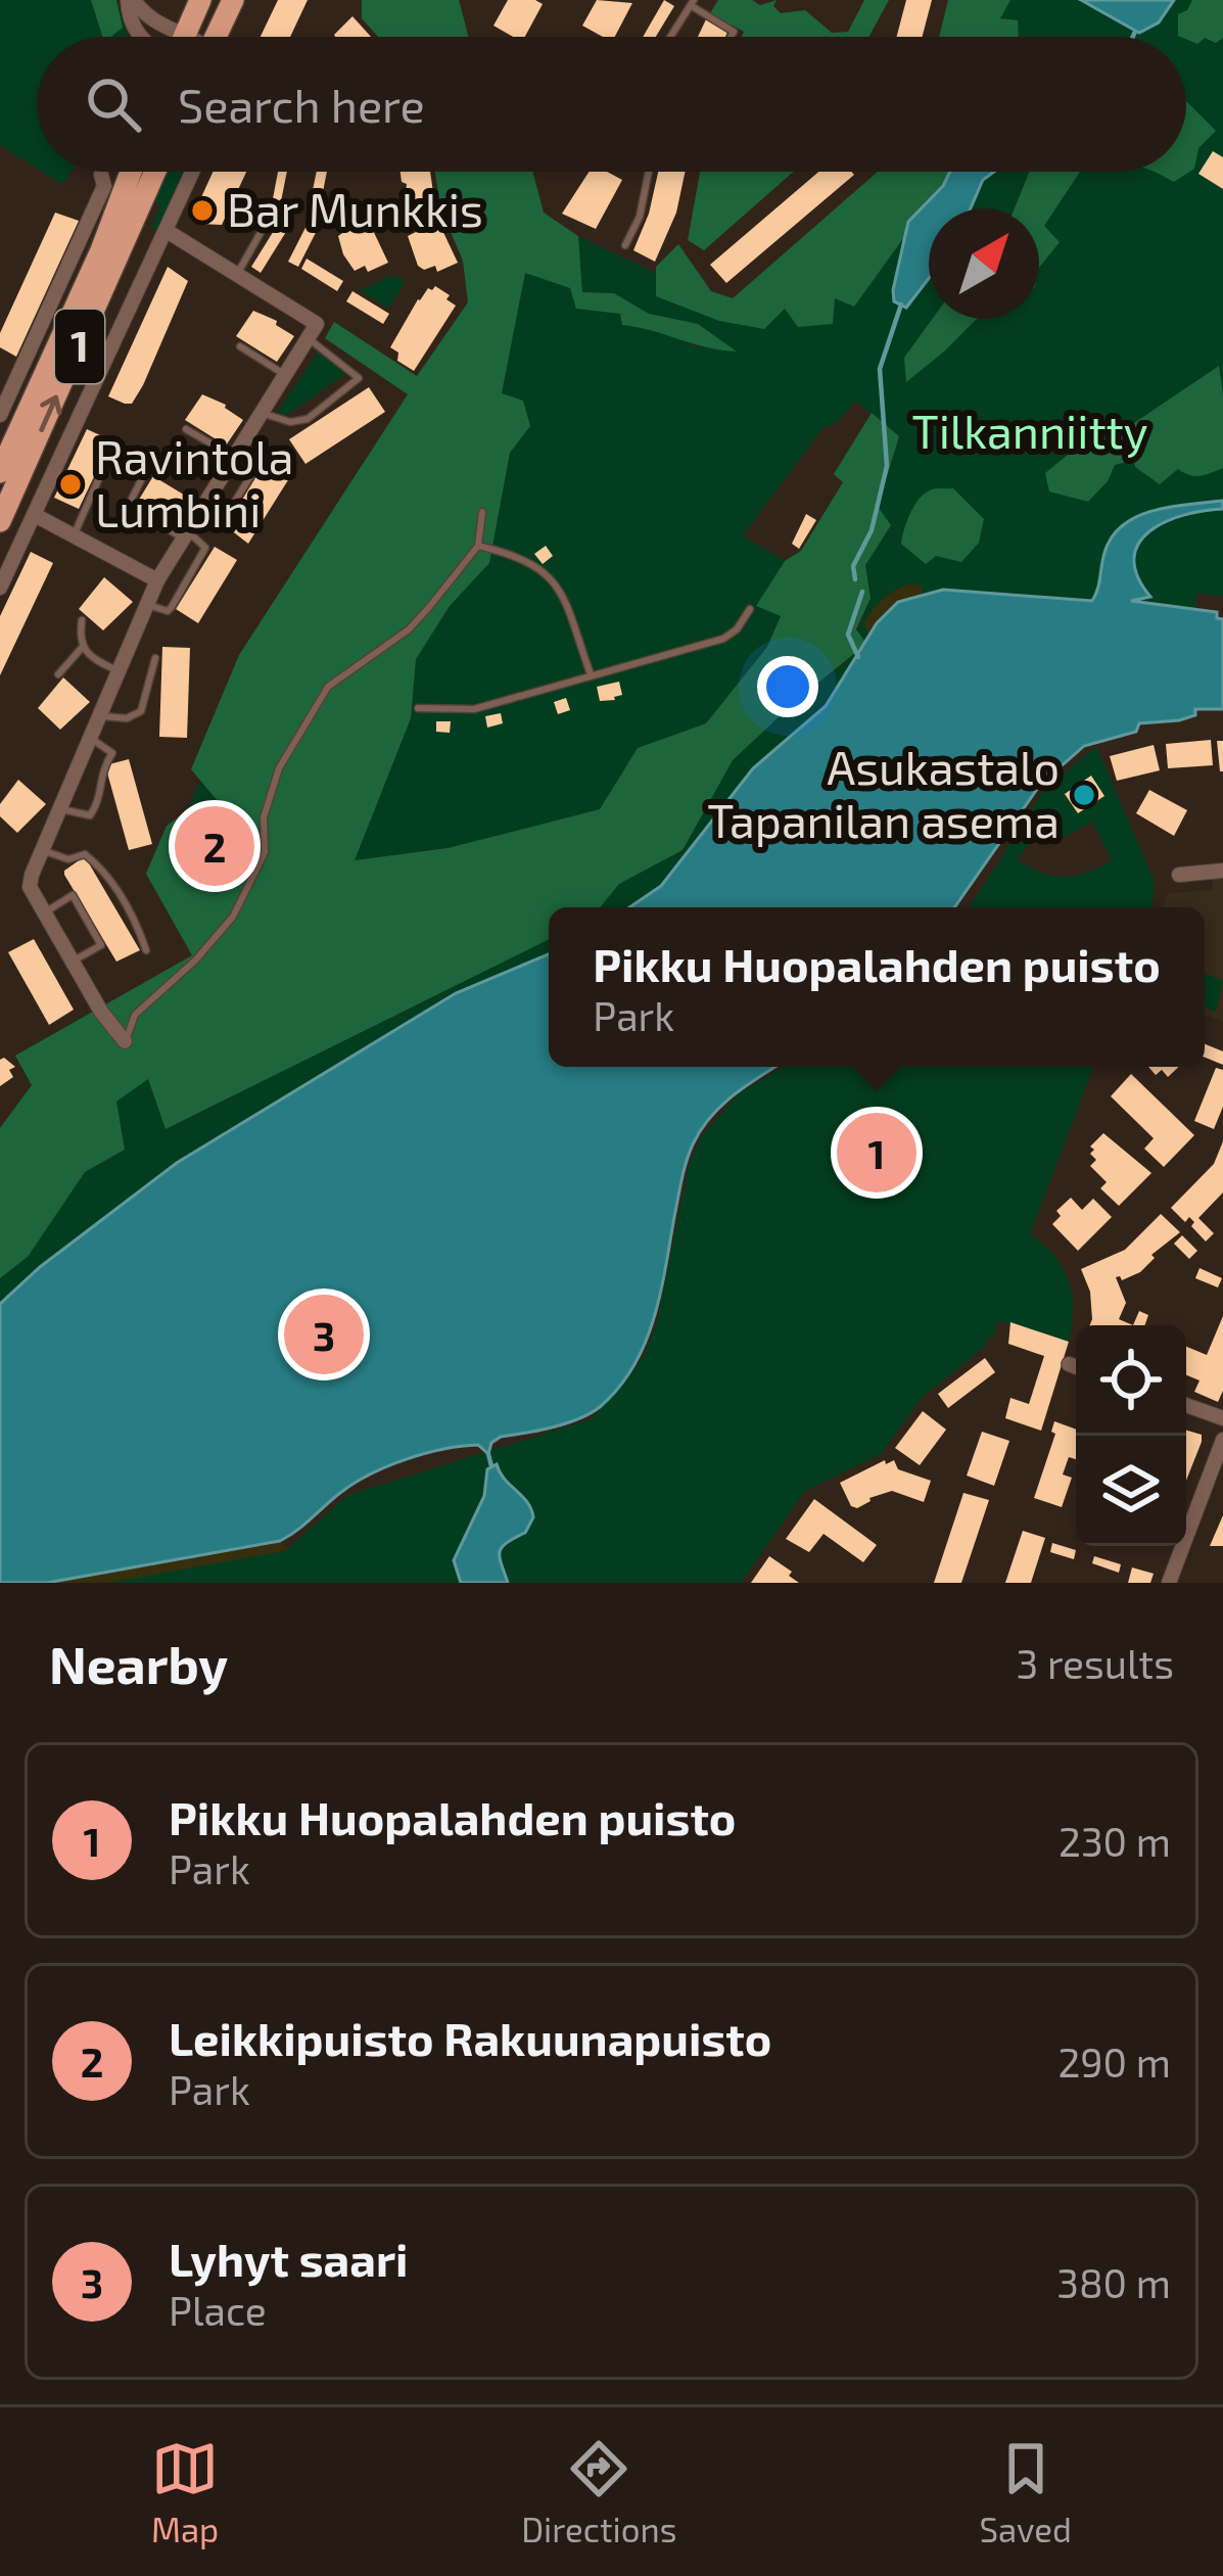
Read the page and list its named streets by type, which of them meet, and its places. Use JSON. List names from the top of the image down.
{
  "streets": {
    "main road": ["1"]
  },
  "parks": ["Tilkanniitty"],
  "places": ["Bar Munkkis", "Ravintola Lumbini", "Asukastalo Tapanilan asema"],
  "north": "top right",
  "page": {
    "search": "Search here",
    "pins": ["2", "1", "3"],
    "popup": ["Pikku Huopalahden puisto", "Park"],
    "heading": ["Nearby", "3 results"],
    "list": [
      {
        "mark": "1",
        "name": "Pikku Huopalahden puisto",
        "note": "Park",
        "value": "230 m"
      },
      {
        "mark": "2",
        "name": "Leikkipuisto Rakuunapuisto",
        "note": "Park",
        "value": "290 m"
      },
      {
        "mark": "3",
        "name": "Lyhyt saari",
        "note": "Place",
        "value": "380 m"
      }
    ],
    "nav": ["Map", "Directions", "Saved"]
  }
}
